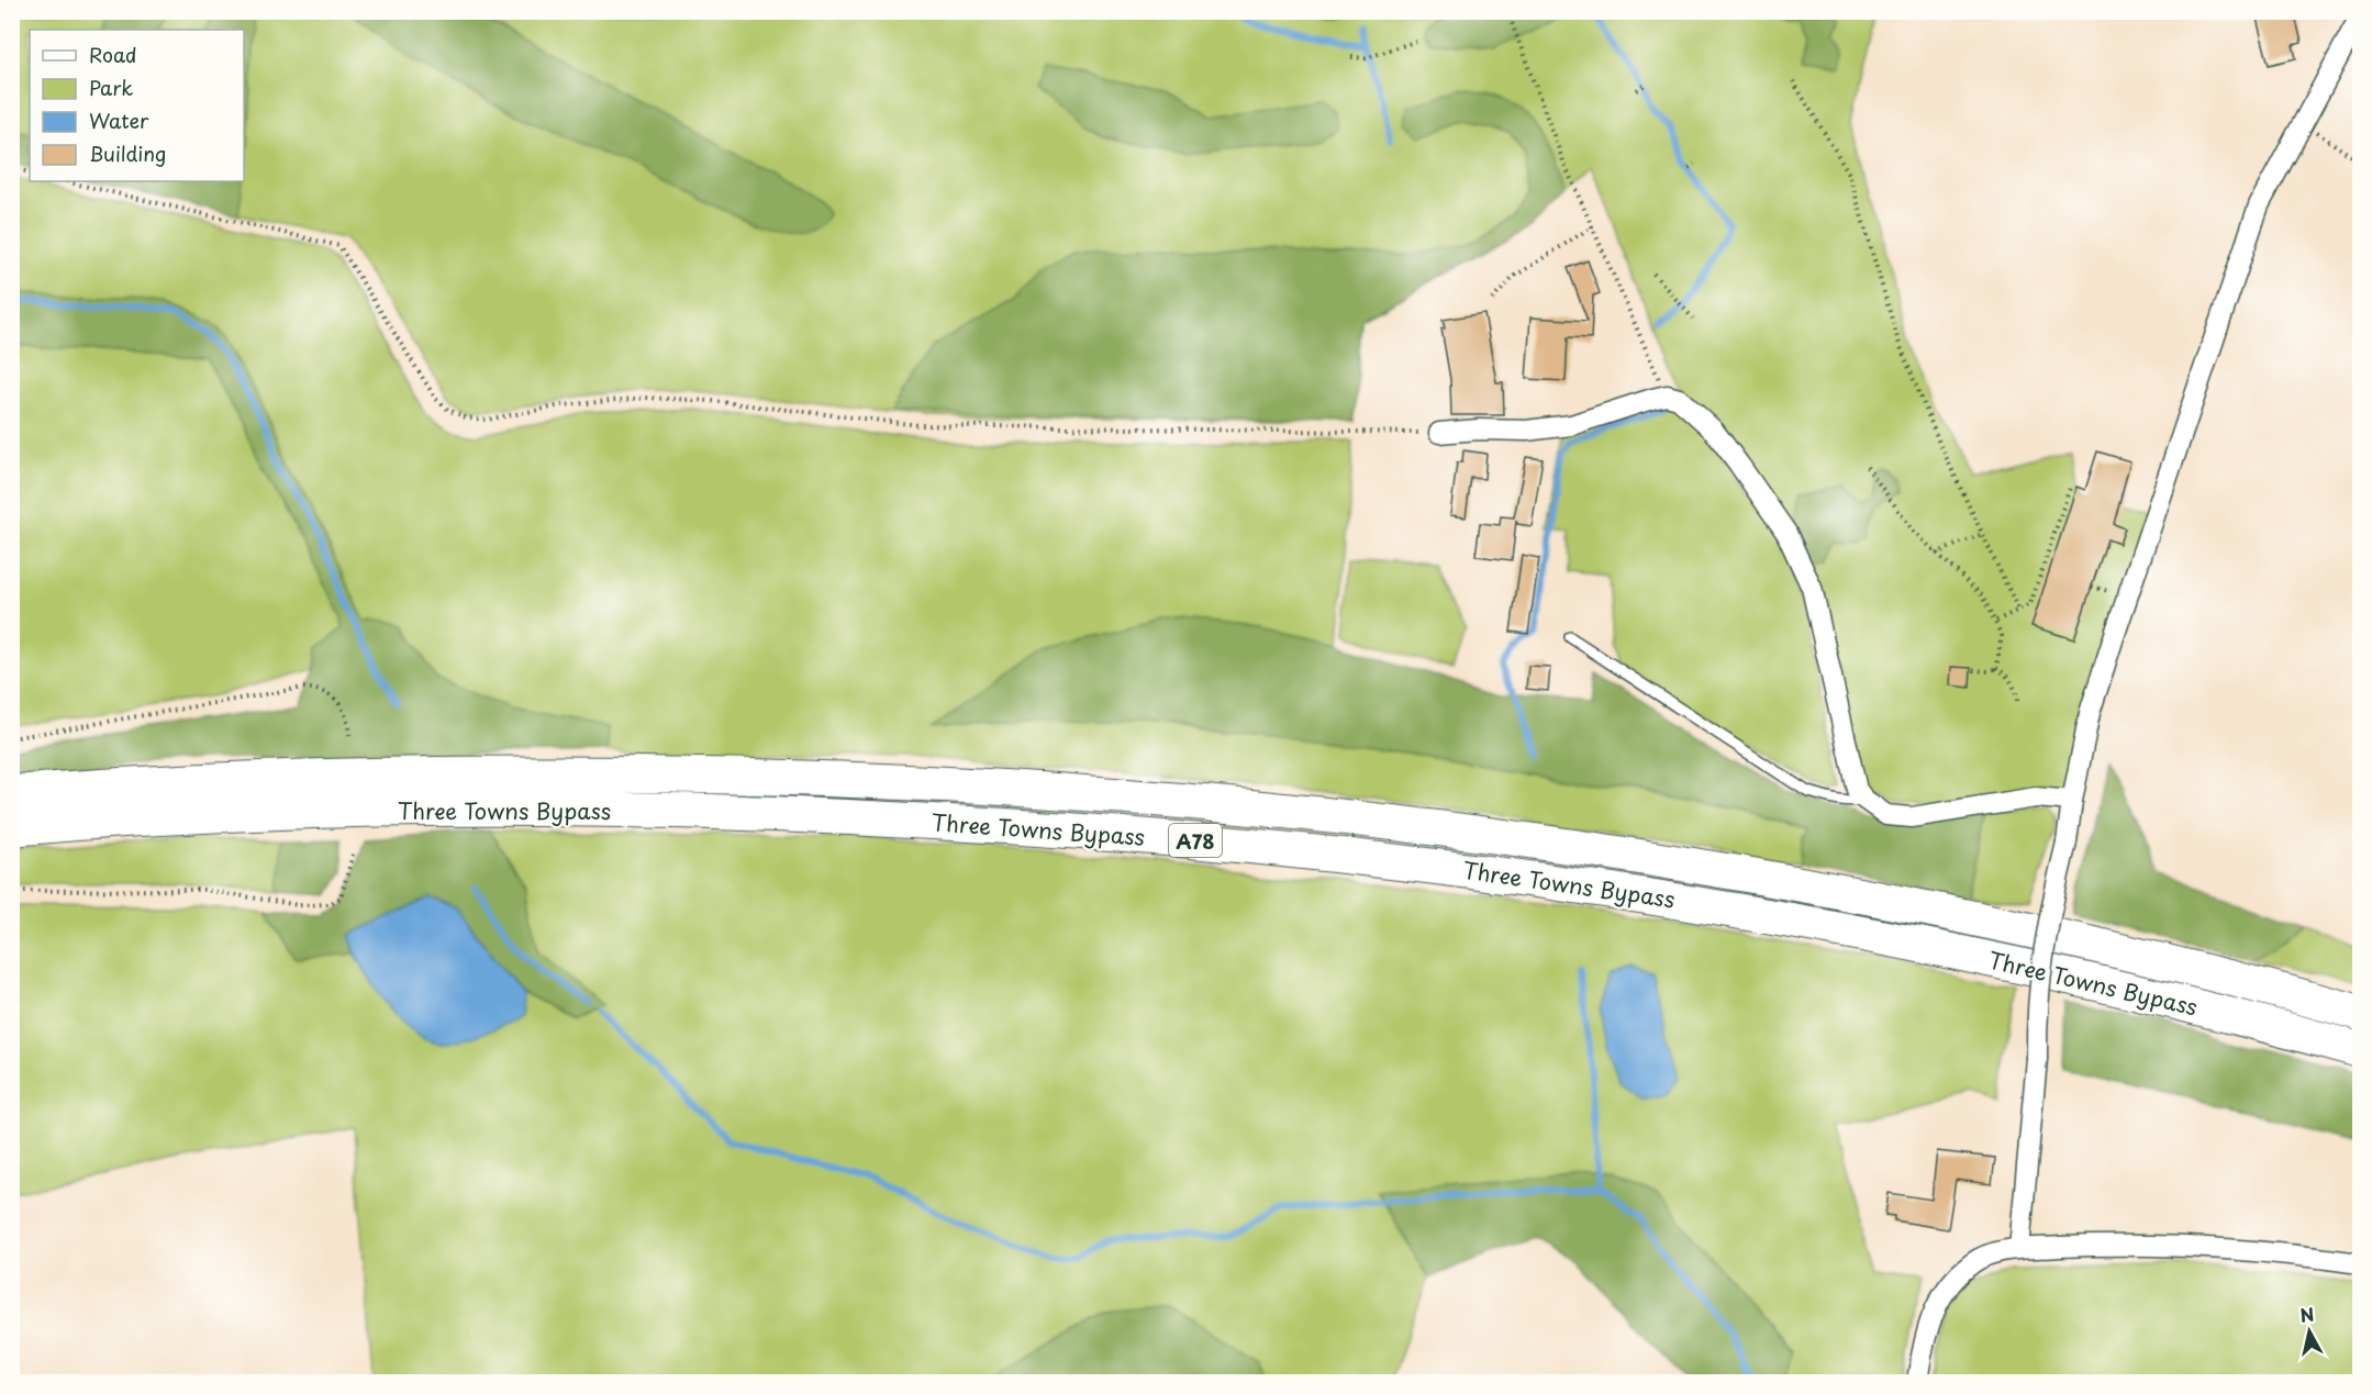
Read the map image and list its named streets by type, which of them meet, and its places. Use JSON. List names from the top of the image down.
{
  "streets": {
    "highway": ["Three Towns Bypass", "A78"]
  },
  "legend": [
    "Road",
    "Park",
    "Water",
    "Building"
  ],
  "north": "top"
}
